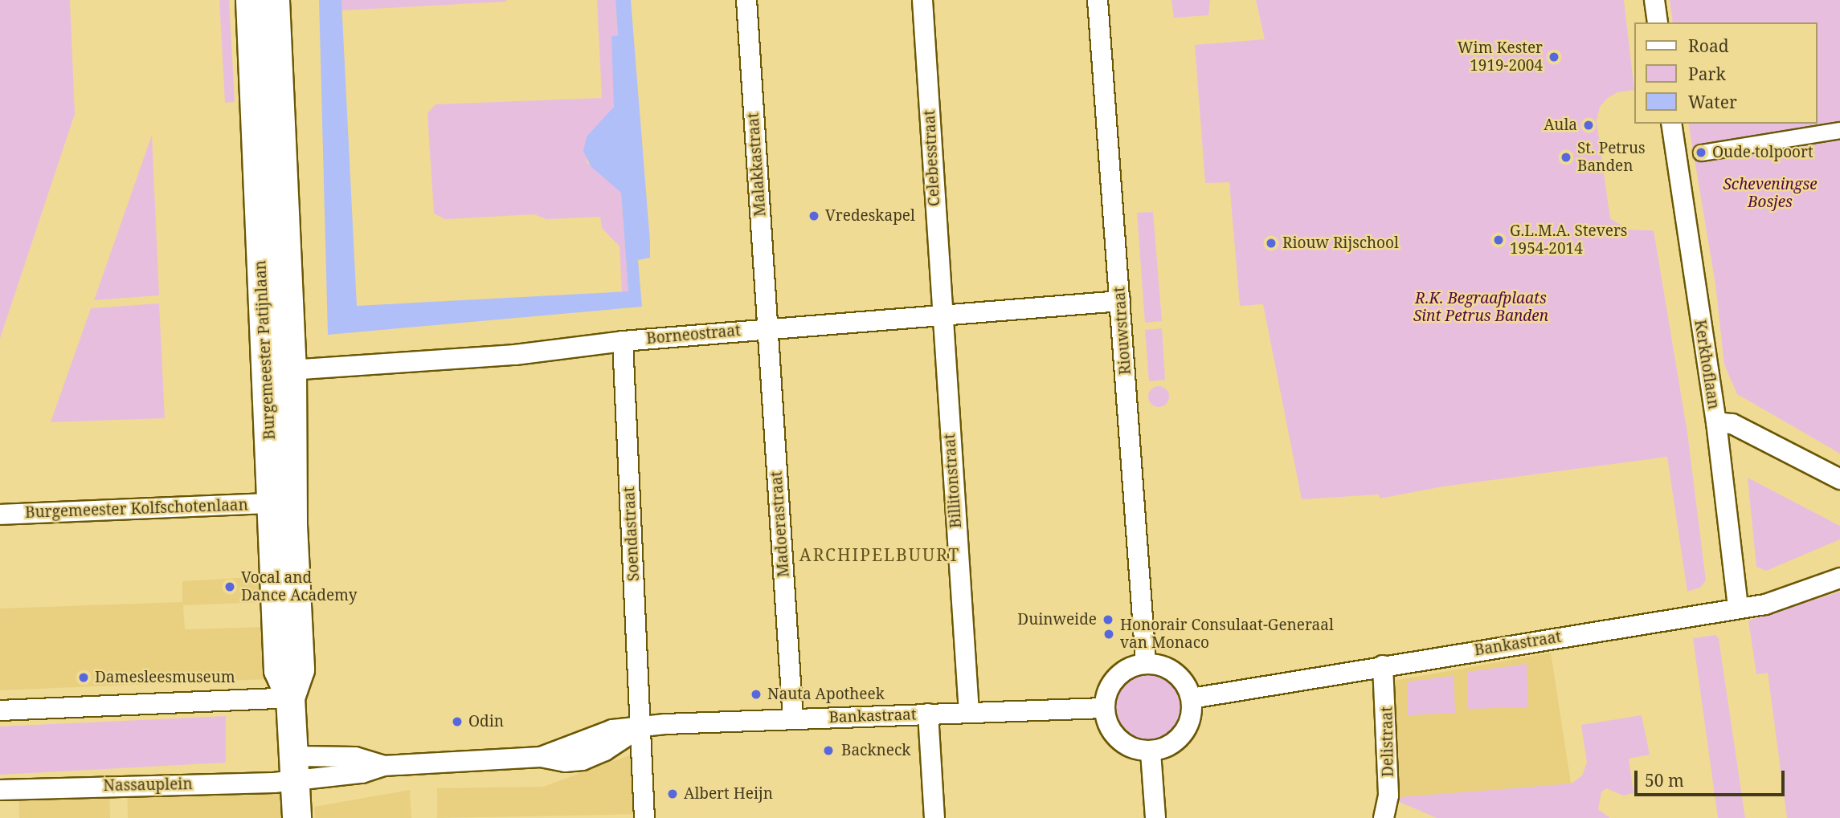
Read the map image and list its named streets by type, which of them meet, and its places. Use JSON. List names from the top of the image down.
{
  "streets": {
    "main road": ["Burgemeester Patijnlaan"],
    "street": [
      "Celebesstraat",
      "Malakkastraat",
      "Riouwstraat",
      "Borneostraat",
      "Kerkhoflaan",
      "Billitonstraat",
      "Burgemeester Kolfschotenlaan",
      "Madoerastraat",
      "Soendastraat",
      "Bankastraat",
      "Delistraat",
      "Nassauplein"
    ]
  },
  "crossings": [
    ["Celebesstraat", "Borneostraat"],
    ["Celebesstraat", "Billitonstraat"],
    ["Malakkastraat", "Borneostraat"],
    ["Malakkastraat", "Madoerastraat"],
    ["Riouwstraat", "Borneostraat"],
    ["Riouwstraat", "Bankastraat"],
    ["Borneostraat", "Burgemeester Patijnlaan"],
    ["Borneostraat", "Billitonstraat"],
    ["Borneostraat", "Madoerastraat"],
    ["Borneostraat", "Soendastraat"],
    ["Burgemeester Patijnlaan", "Burgemeester Kolfschotenlaan"],
    ["Burgemeester Patijnlaan", "Bankastraat"],
    ["Burgemeester Patijnlaan", "Nassauplein"],
    ["Kerkhoflaan", "Bankastraat"],
    ["Billitonstraat", "Bankastraat"],
    ["Madoerastraat", "Bankastraat"],
    ["Soendastraat", "Bankastraat"],
    ["Bankastraat", "Delistraat"],
    ["Bankastraat", "Nassauplein"]
  ],
  "districts": ["ARCHIPELBUURT"],
  "parks": ["Scheveningse Bosjes", "R.K. Begraafplaats Sint Petrus Banden"],
  "places": [
    "Wim Kester 1919-2004",
    "Aula",
    "Oude tolpoort",
    "St. Petrus Banden",
    "Vredeskapel",
    "G.L.M.A. Stevers 1954-2014",
    "Riouw Rijschool",
    "Vocal and Dance Academy",
    "Duinweide",
    "Honorair Consulaat-Generaal van Monaco",
    "Damesleesmuseum",
    "Nauta Apotheek",
    "Odin",
    "Backneck",
    "Albert Heijn"
  ],
  "legend": ["Road", "Park", "Water"],
  "scale_bar": "50 m"
}
